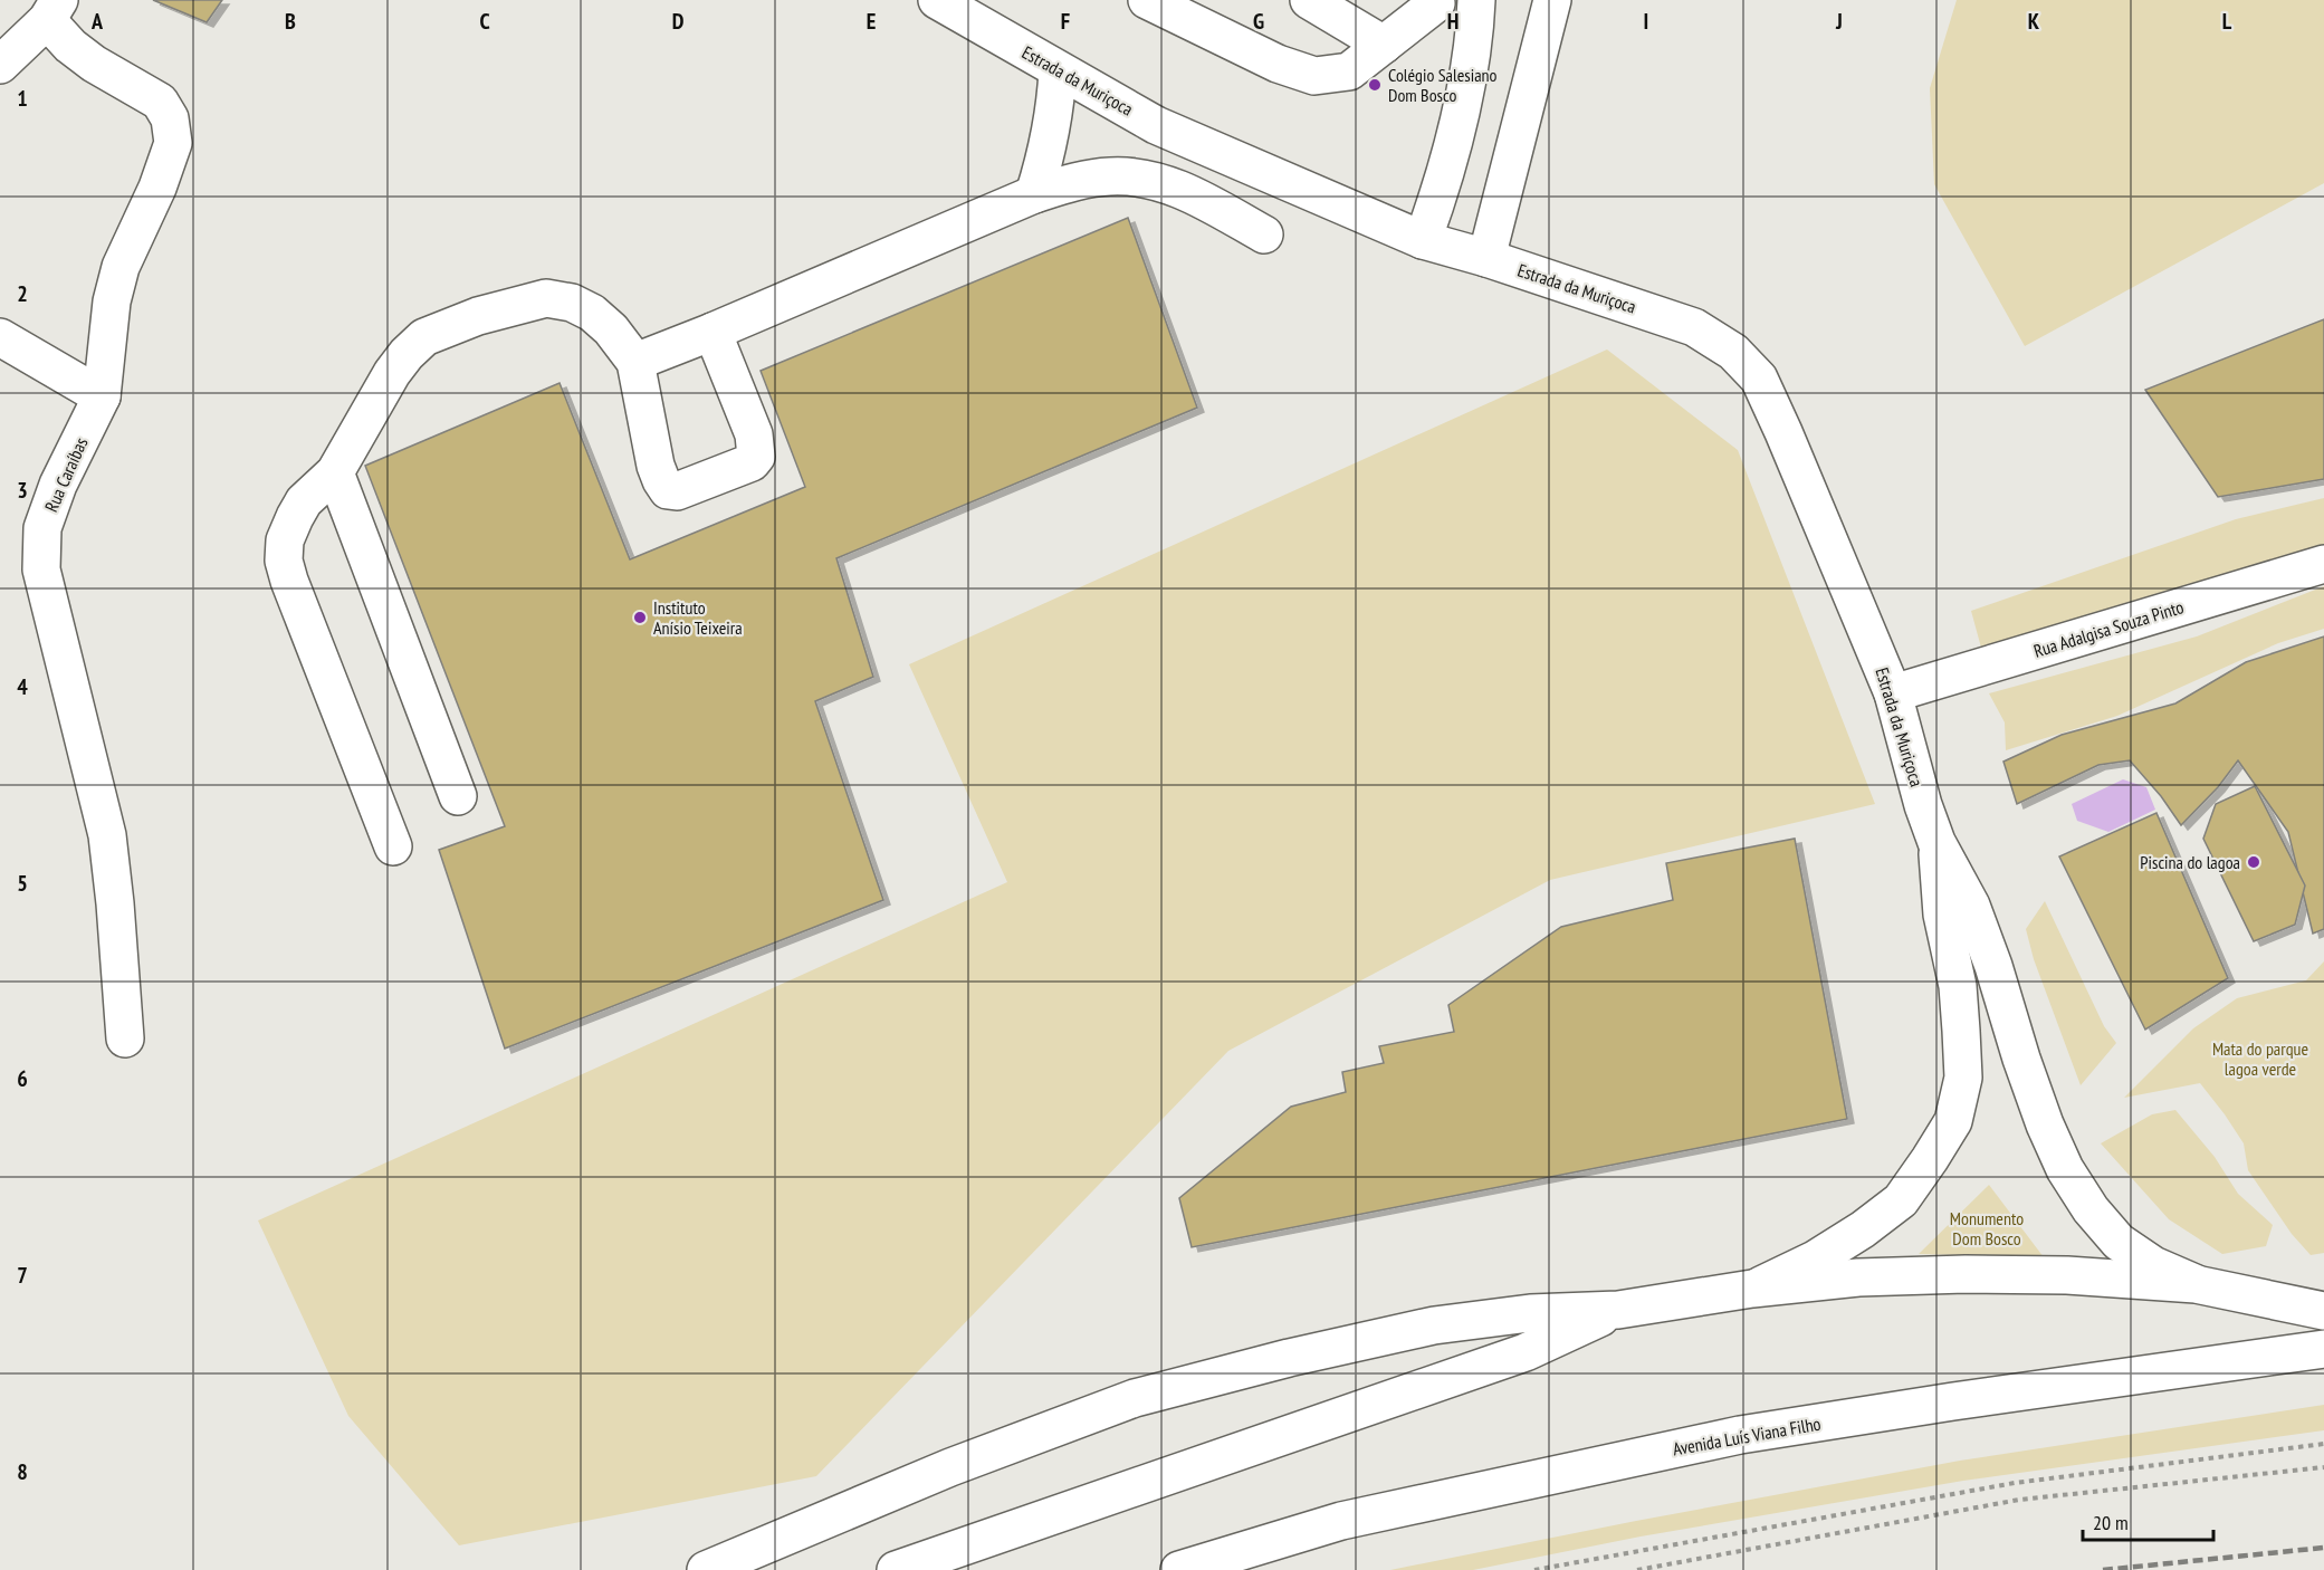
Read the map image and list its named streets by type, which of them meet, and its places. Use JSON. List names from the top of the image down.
{
  "streets": {
    "main road": [
      "Estrada da Muriçoca",
      "Rua Caraíbas",
      "Rua Adalgisa Souza Pinto",
      "Avenida Luís Viana Filho"
    ]
  },
  "crossings": [
    ["Estrada da Muriçoca", "Rua Adalgisa Souza Pinto"]
  ],
  "parks": ["Mata do parque lagoa verde", "Monumento Dom Bosco"],
  "places": ["Colégio Salesiano Dom Bosco", "Instituto Anísio Teixeira", "Piscina do lagoa"],
  "scale_bar": "20 m",
  "grid": {
    "columns": [
      "A",
      "B",
      "C",
      "D",
      "E",
      "F",
      "G",
      "H",
      "I",
      "J",
      "K",
      "L"
    ],
    "rows": [
      "1",
      "2",
      "3",
      "4",
      "5",
      "6",
      "7",
      "8"
    ]
  }
}
